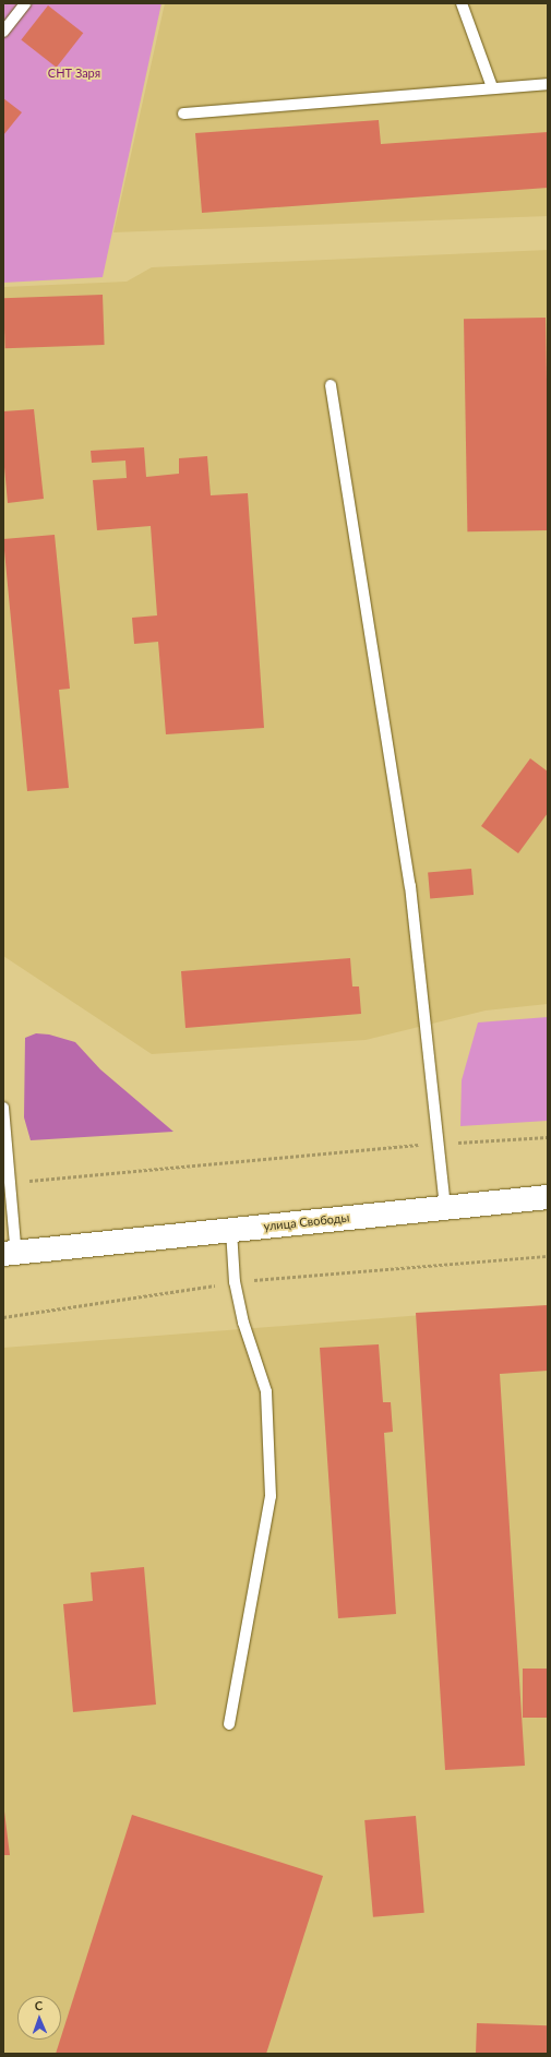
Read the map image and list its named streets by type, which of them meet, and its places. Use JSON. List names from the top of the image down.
{
  "streets": {
    "main road": ["улица Свободы"]
  },
  "parks": ["СНТ Заря"],
  "north": "top"
}
